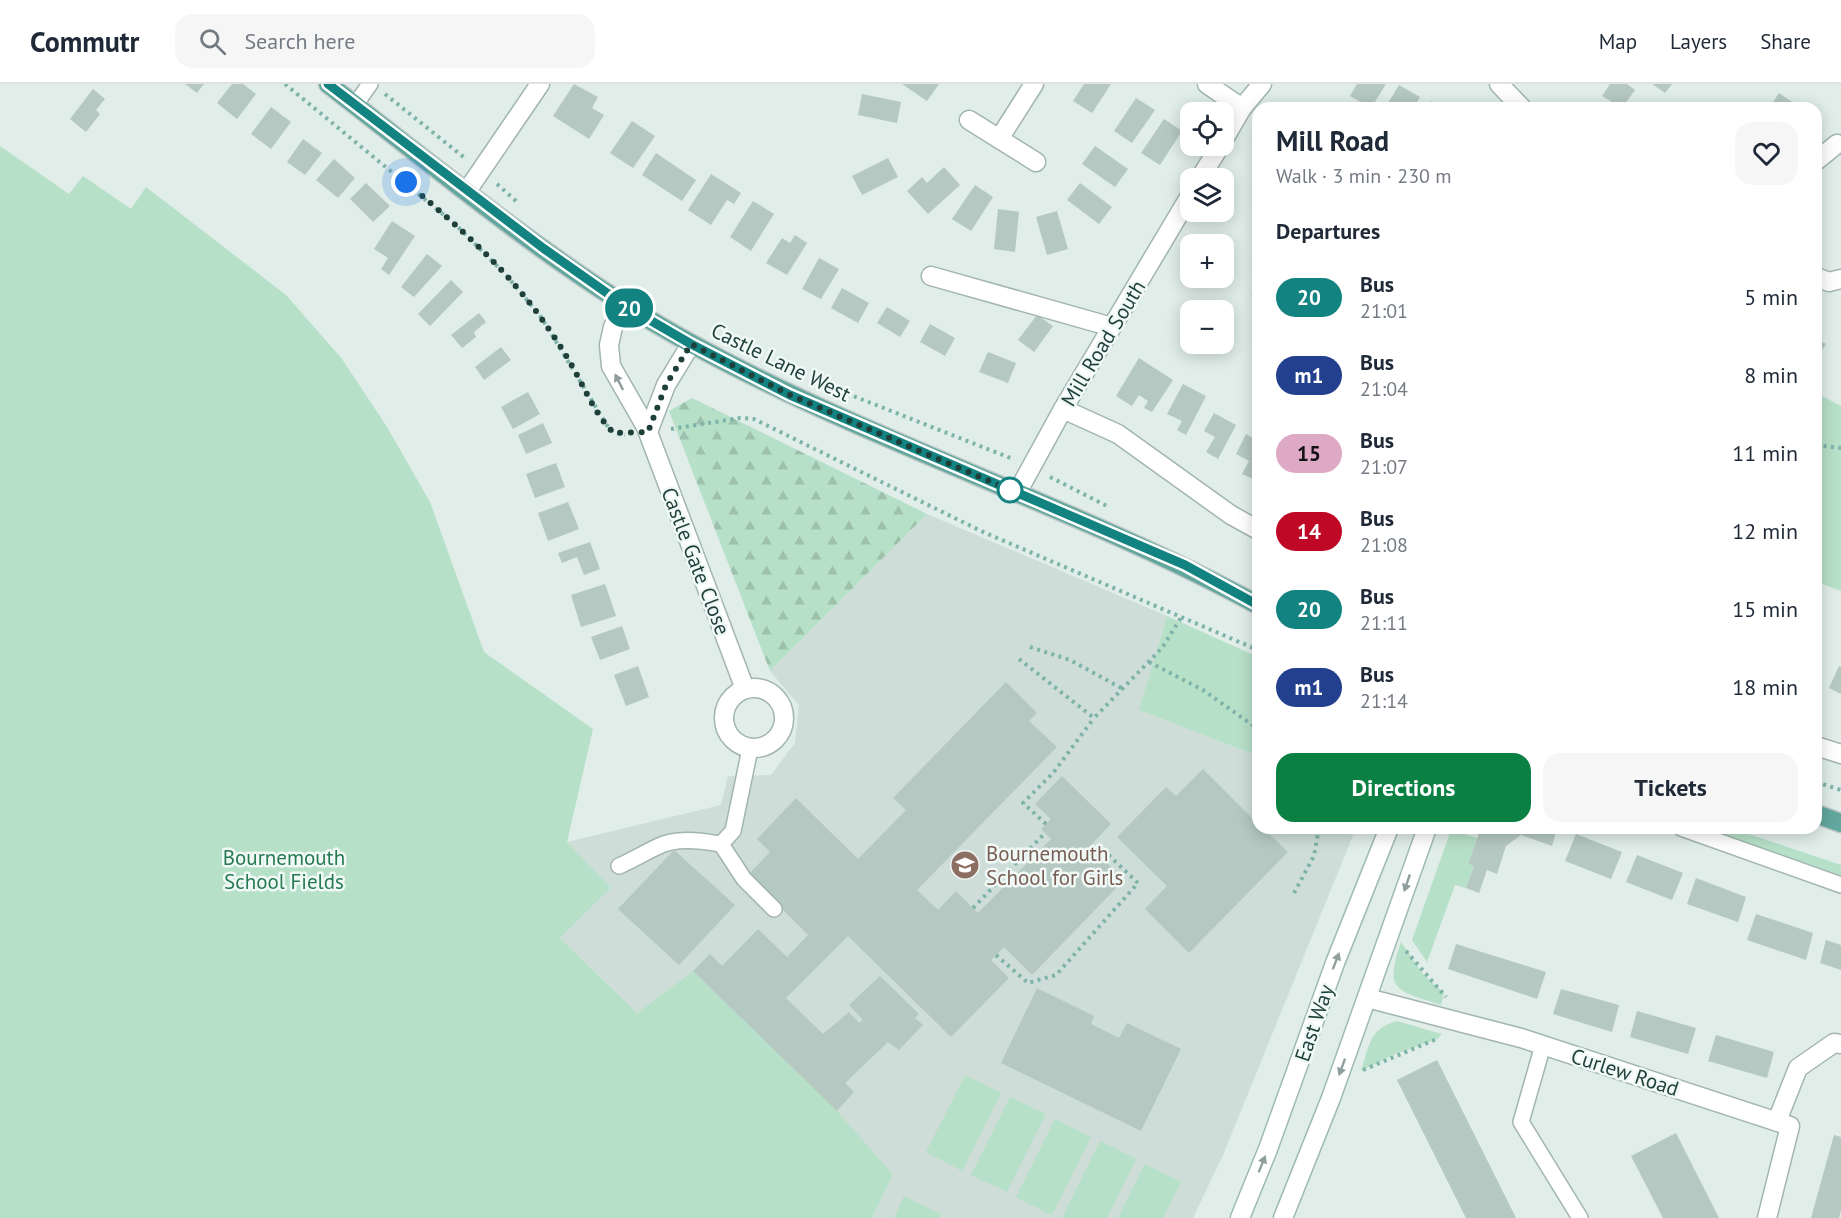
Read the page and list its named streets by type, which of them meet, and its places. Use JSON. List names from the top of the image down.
{
  "streets": {
    "main road": ["Castle Lane West"],
    "street": [
      "Mill Road South",
      "Castle Gate Close",
      "East Way",
      "Curlew Road"
    ]
  },
  "crossings": [
    ["Mill Road South", "Castle Lane West"],
    ["Castle Lane West", "Castle Gate Close"],
    ["East Way", "Curlew Road"]
  ],
  "parks": ["Bournemouth School Fields"],
  "places": {
    "school or university": ["Bournemouth School for Girls"]
  },
  "lines": ["bus line 20"],
  "page": {
    "header": "Commutr",
    "search": "Search here",
    "nav": ["Map", "Layers", "Share"],
    "on_map": "20",
    "map_buttons": ["+", "−"],
    "heading": [
      ["Mill Road", "Walk · 3 min · 230 m"],
      "Departures"
    ],
    "list": [
      {
        "mark": "20",
        "name": "Bus",
        "note": "21:01",
        "value": "5 min"
      },
      {
        "mark": "m1",
        "name": "Bus",
        "note": "21:04",
        "value": "8 min"
      },
      {
        "mark": "15",
        "name": "Bus",
        "note": "21:07",
        "value": "11 min"
      },
      {
        "mark": "14",
        "name": "Bus",
        "note": "21:08",
        "value": "12 min"
      },
      {
        "mark": "20",
        "name": "Bus",
        "note": "21:11",
        "value": "15 min"
      },
      {
        "mark": "m1",
        "name": "Bus",
        "note": "21:14",
        "value": "18 min"
      }
    ],
    "buttons": ["Directions", "Tickets"]
  }
}
